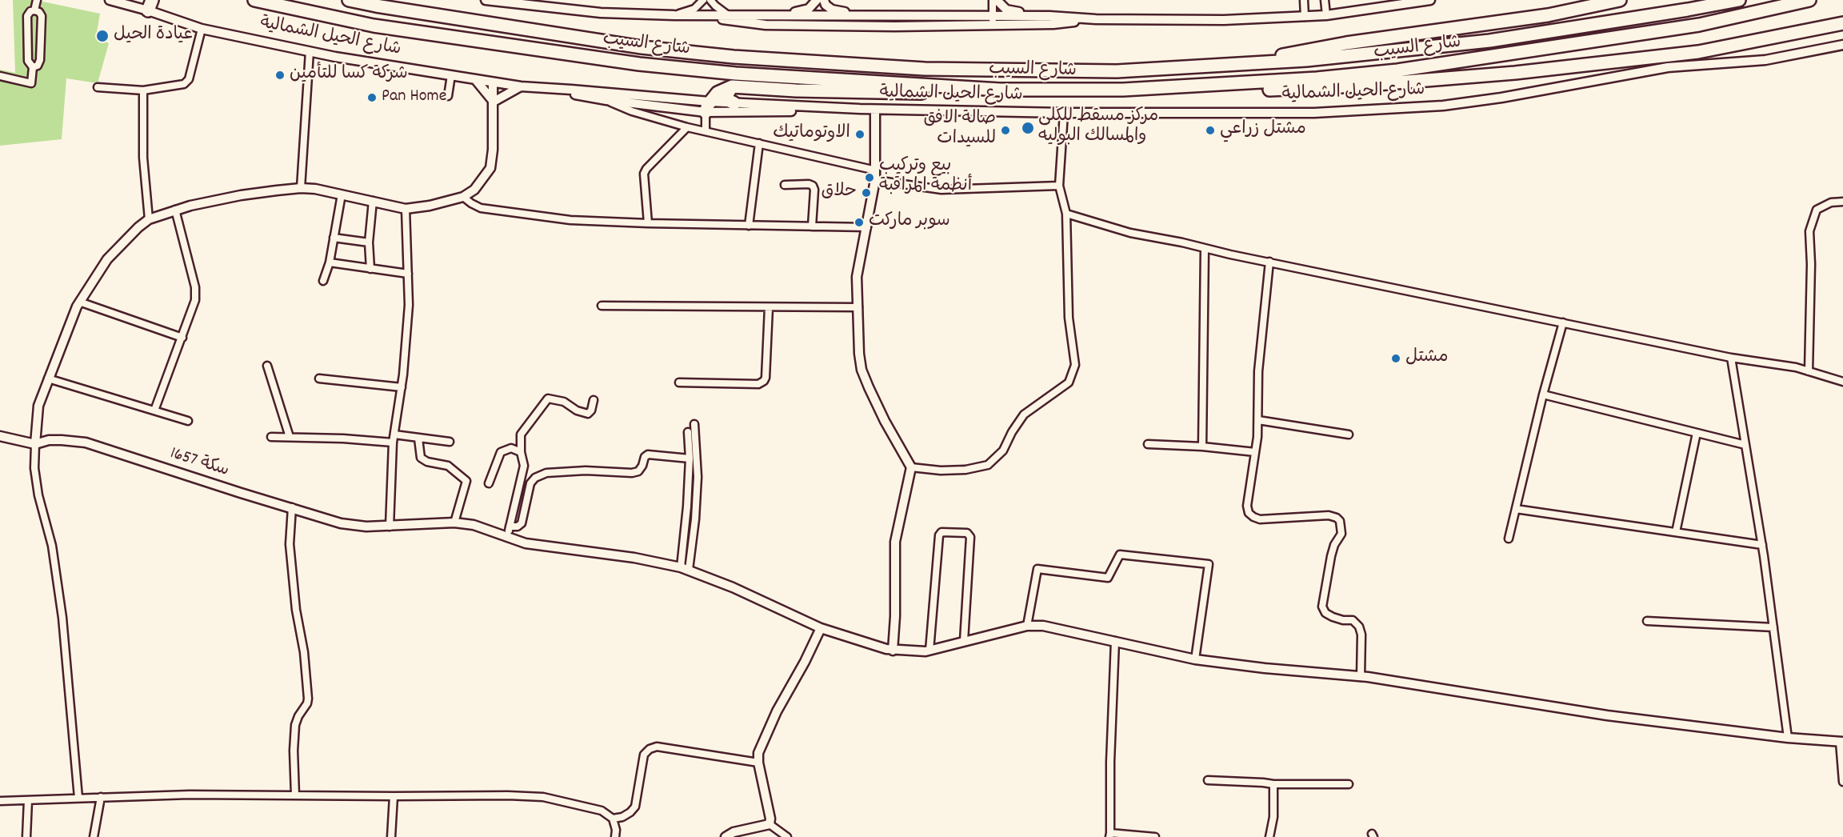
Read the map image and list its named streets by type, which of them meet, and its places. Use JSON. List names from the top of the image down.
{
  "streets": {
    "highway": ["شارع السيب"],
    "street": ["شارع الحيل الشمالية", "سكة 1657"]
  },
  "places": [
    "عيادة الحيل",
    "شركة كسا للتأمين",
    "Pan Home",
    "مركز مسقط للكلى والمسالك البوليه",
    "صالة الافق للسيدات",
    "مشتل زراعي",
    "الاوتوماتيك",
    "بيع وتركيب أنظمة المراقبة",
    "حلاق",
    "سوبر ماركت",
    "مشتل"
  ]
}
